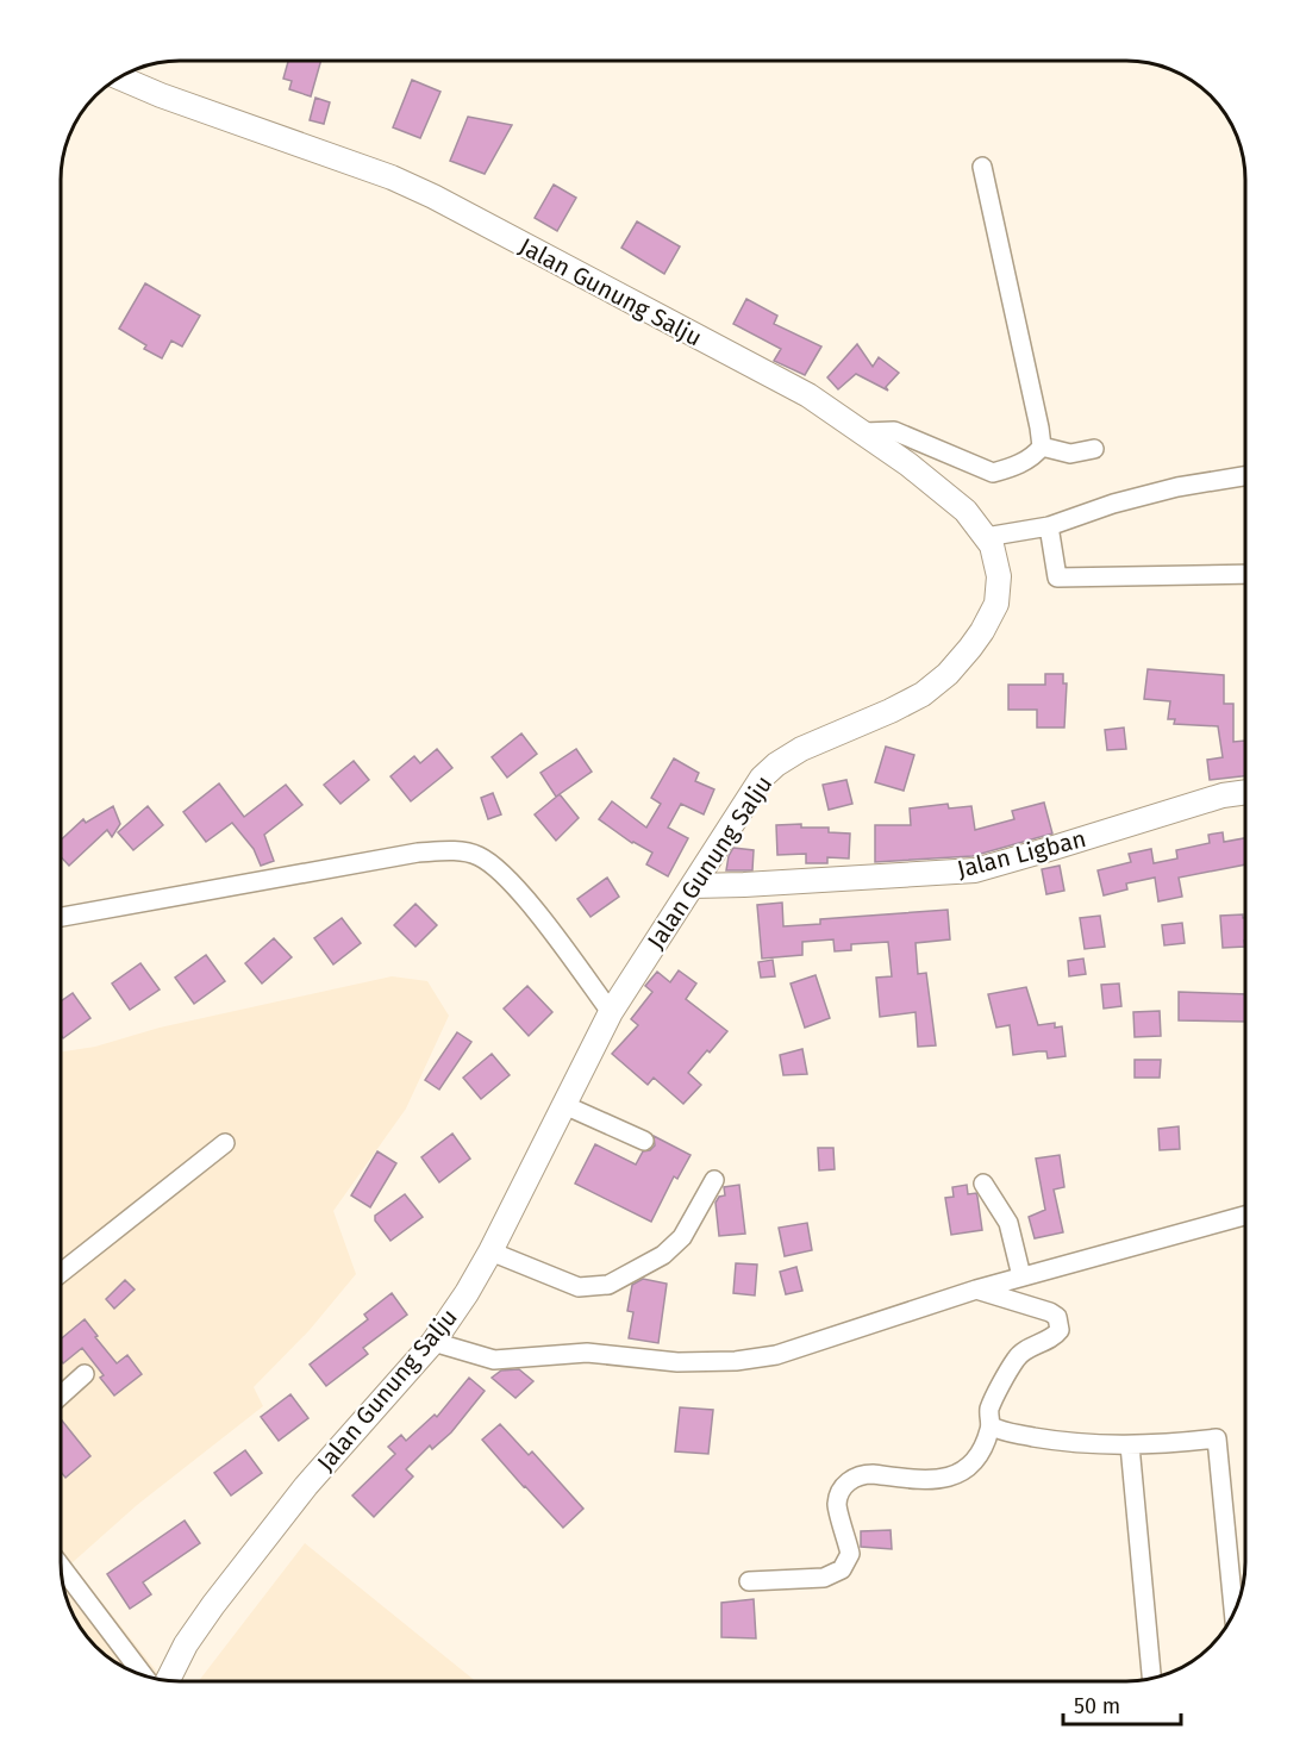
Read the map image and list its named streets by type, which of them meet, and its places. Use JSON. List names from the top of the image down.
{
  "streets": {
    "main road": ["Jalan Gunung Salju", "Jalan Ligban"]
  },
  "crossings": [
    ["Jalan Gunung Salju", "Jalan Ligban"]
  ],
  "scale_bar": "50 m"
}
